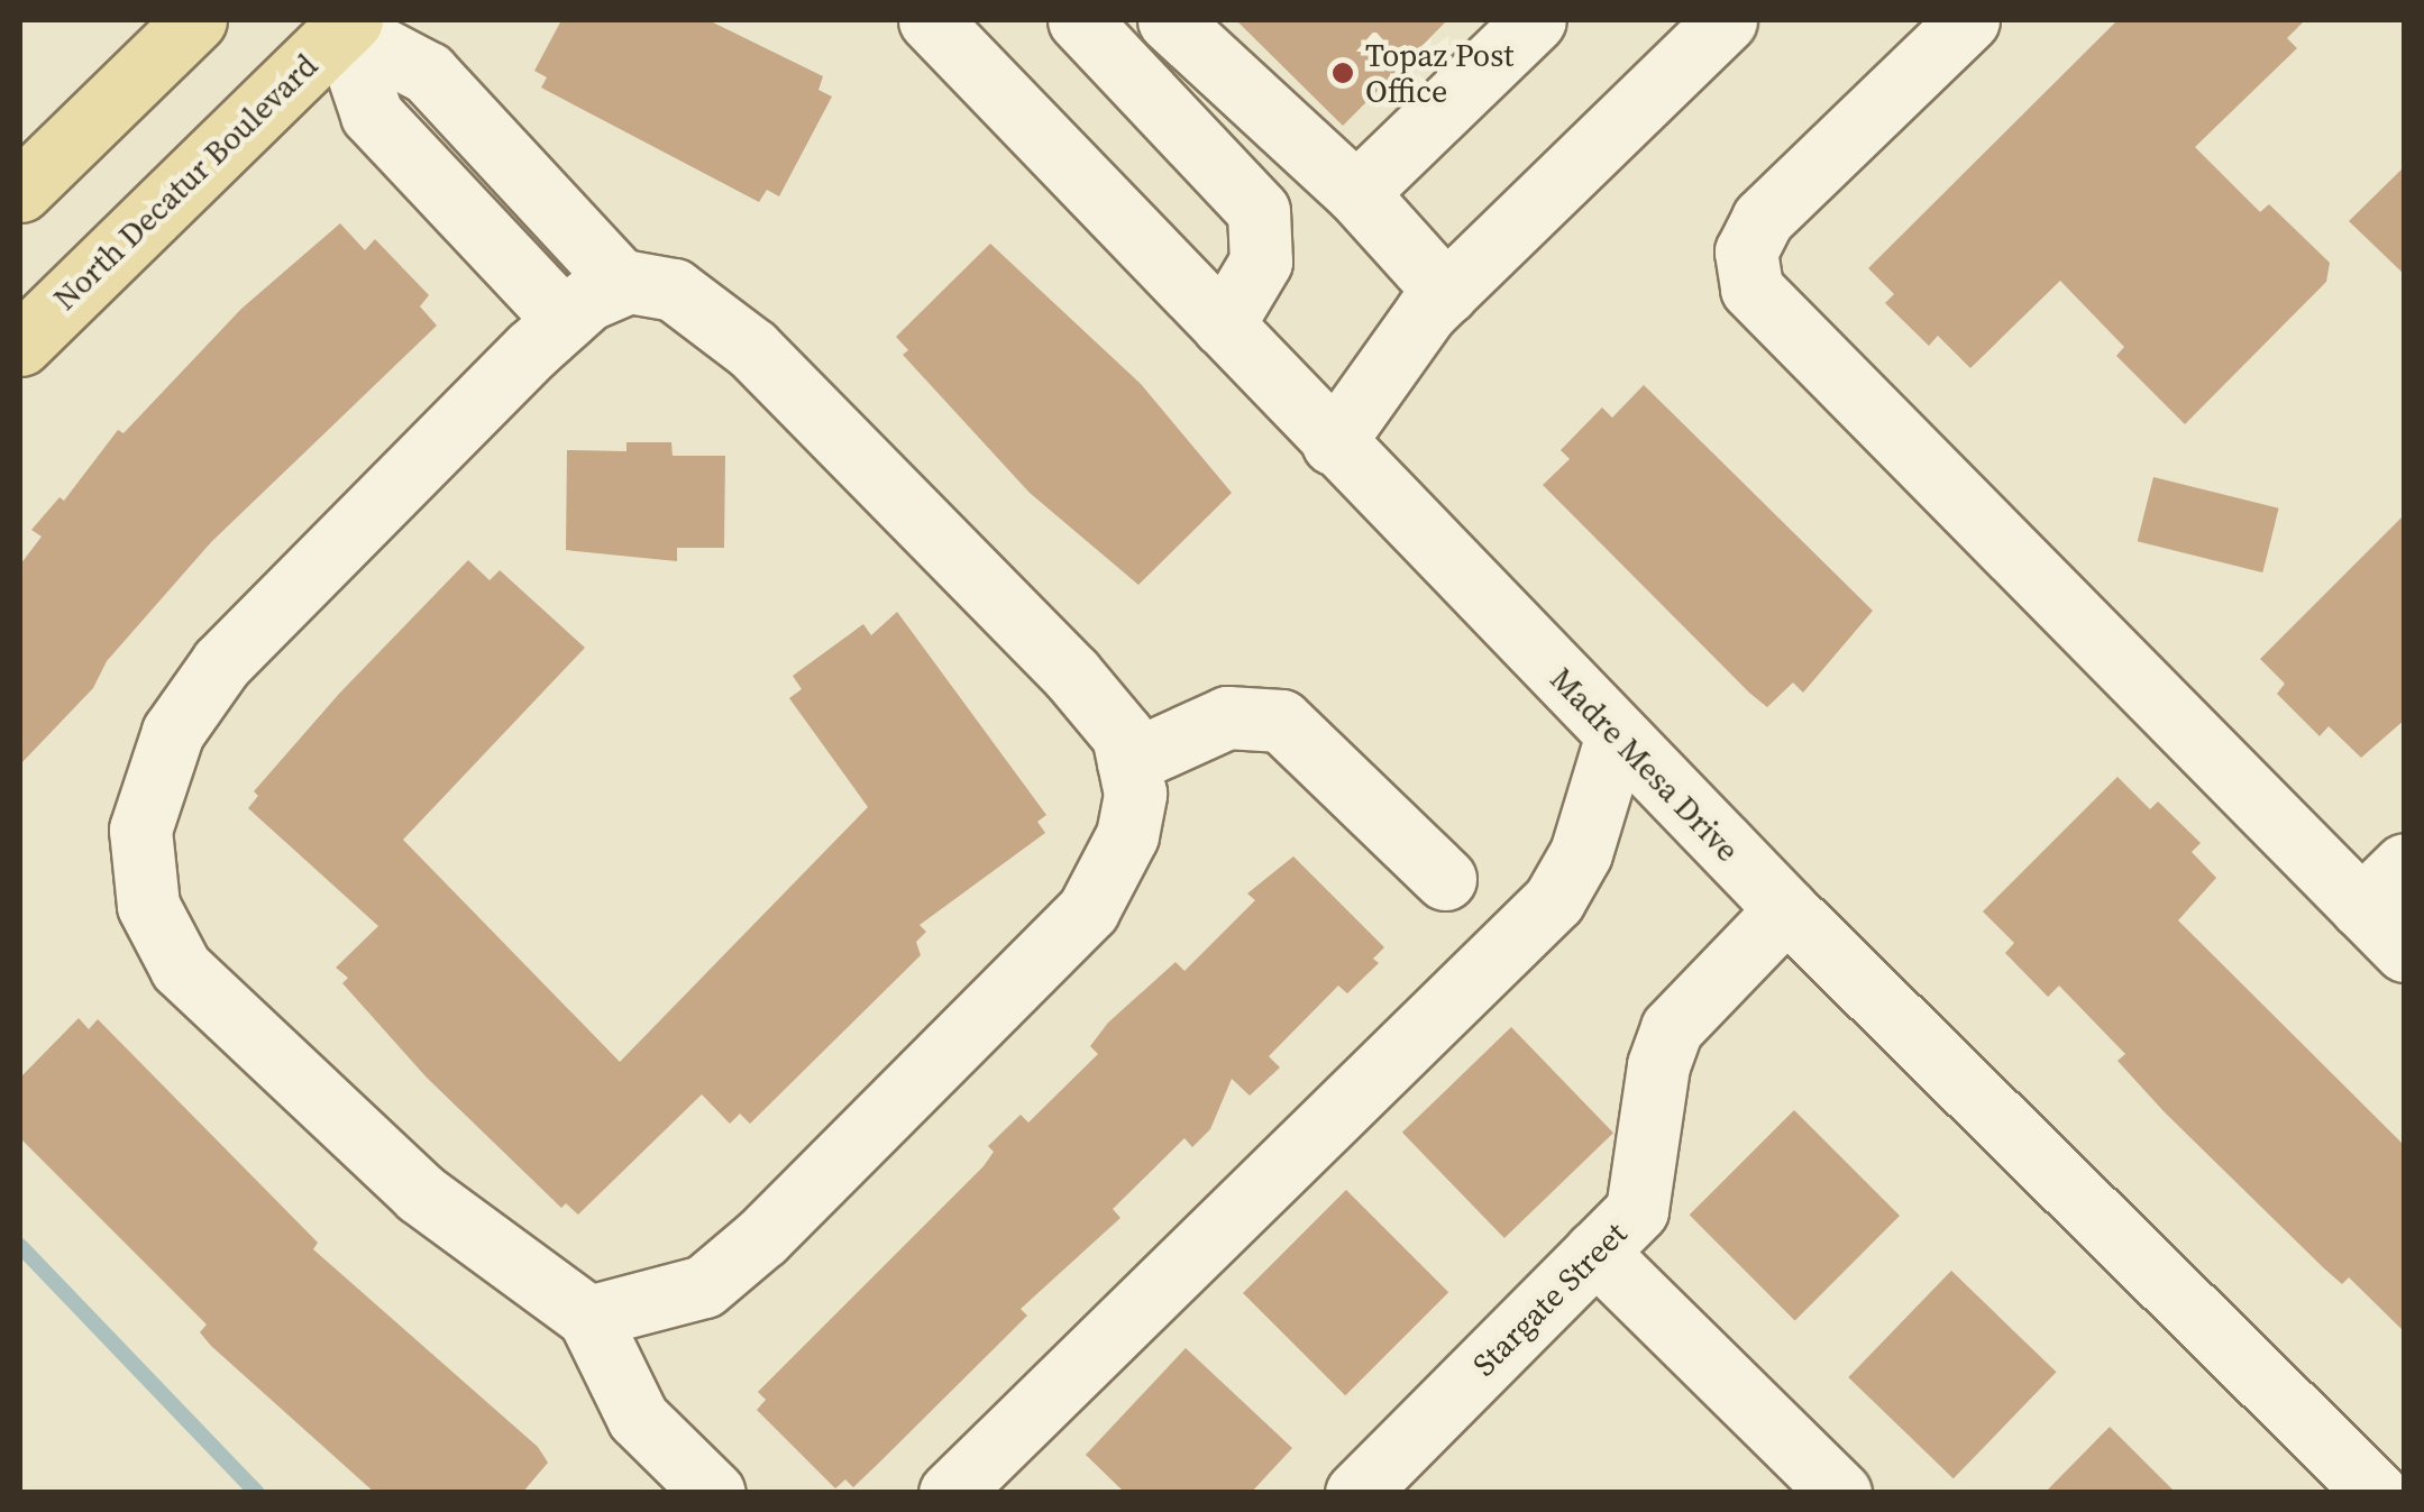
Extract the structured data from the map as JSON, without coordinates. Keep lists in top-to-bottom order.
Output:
{
  "streets": {
    "main road": ["North Decatur Boulevard"],
    "street": ["Madre Mesa Drive", "Stargate Street"]
  },
  "crossings": [
    ["Madre Mesa Drive", "Stargate Street"]
  ],
  "places": ["Topaz Post Office"]
}
